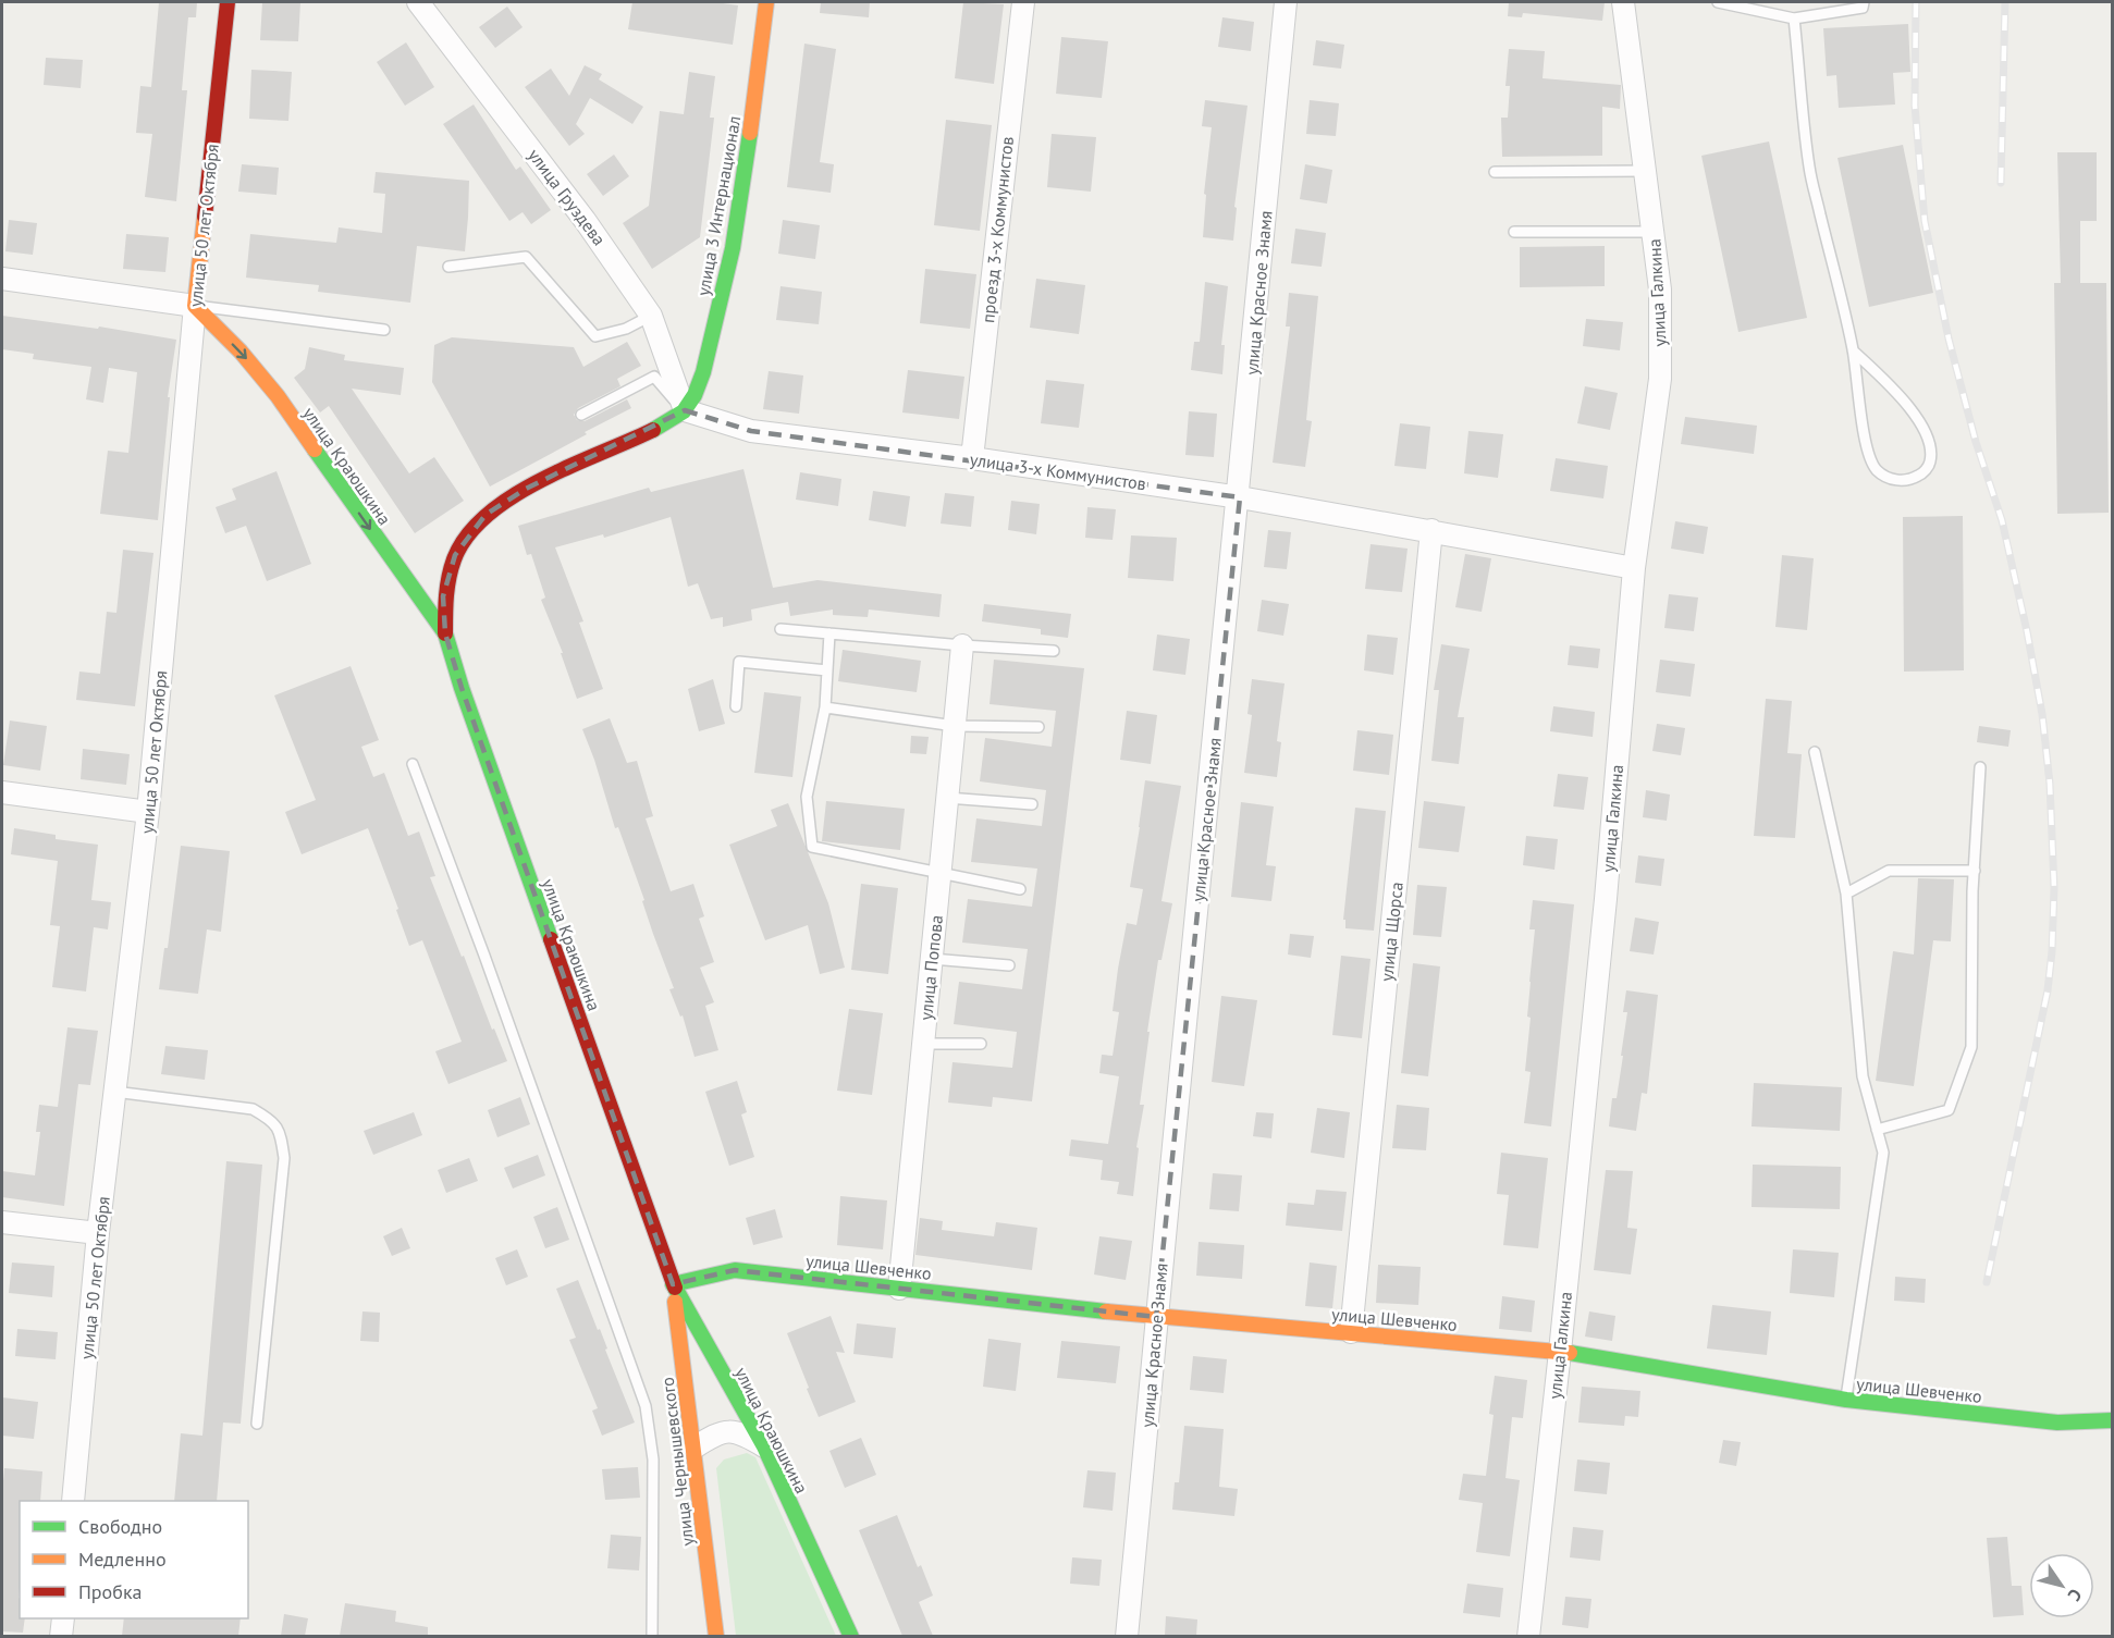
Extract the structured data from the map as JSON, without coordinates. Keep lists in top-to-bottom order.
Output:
{
  "streets": {
    "street": [
      "улица Груздева",
      "улица 3 Интернационал",
      "улица 50 лет Октября",
      "проезд 3-х Коммунистов",
      "улица Красное Знамя",
      "улица Галкина",
      "улица Краюшкина",
      "улица 3-х Коммунистов",
      "улица Щорса",
      "улица Попова",
      "улица Шевченко",
      "улица Чернышевского"
    ]
  },
  "crossings": [
    ["улица Груздева", "улица 3 Интернационал"],
    ["улица Груздева", "улица 3-х Коммунистов"],
    ["улица 3 Интернационал", "улица 3-х Коммунистов"],
    ["улица 50 лет Октября", "улица Краюшкина"],
    ["проезд 3-х Коммунистов", "улица 3-х Коммунистов"],
    ["улица Красное Знамя", "улица 3-х Коммунистов"],
    ["улица Красное Знамя", "улица Шевченко"],
    ["улица Галкина", "улица 3-х Коммунистов"],
    ["улица Галкина", "улица Шевченко"],
    ["улица Краюшкина", "улица Шевченко"],
    ["улица Краюшкина", "улица Чернышевского"],
    ["улица 3-х Коммунистов", "улица Щорса"],
    ["улица Щорса", "улица Шевченко"],
    ["улица Попова", "улица Шевченко"],
    ["улица Шевченко", "улица Чернышевского"]
  ],
  "legend": ["Свободно", "Медленно", "Пробка"],
  "north": "bottom right"
}
